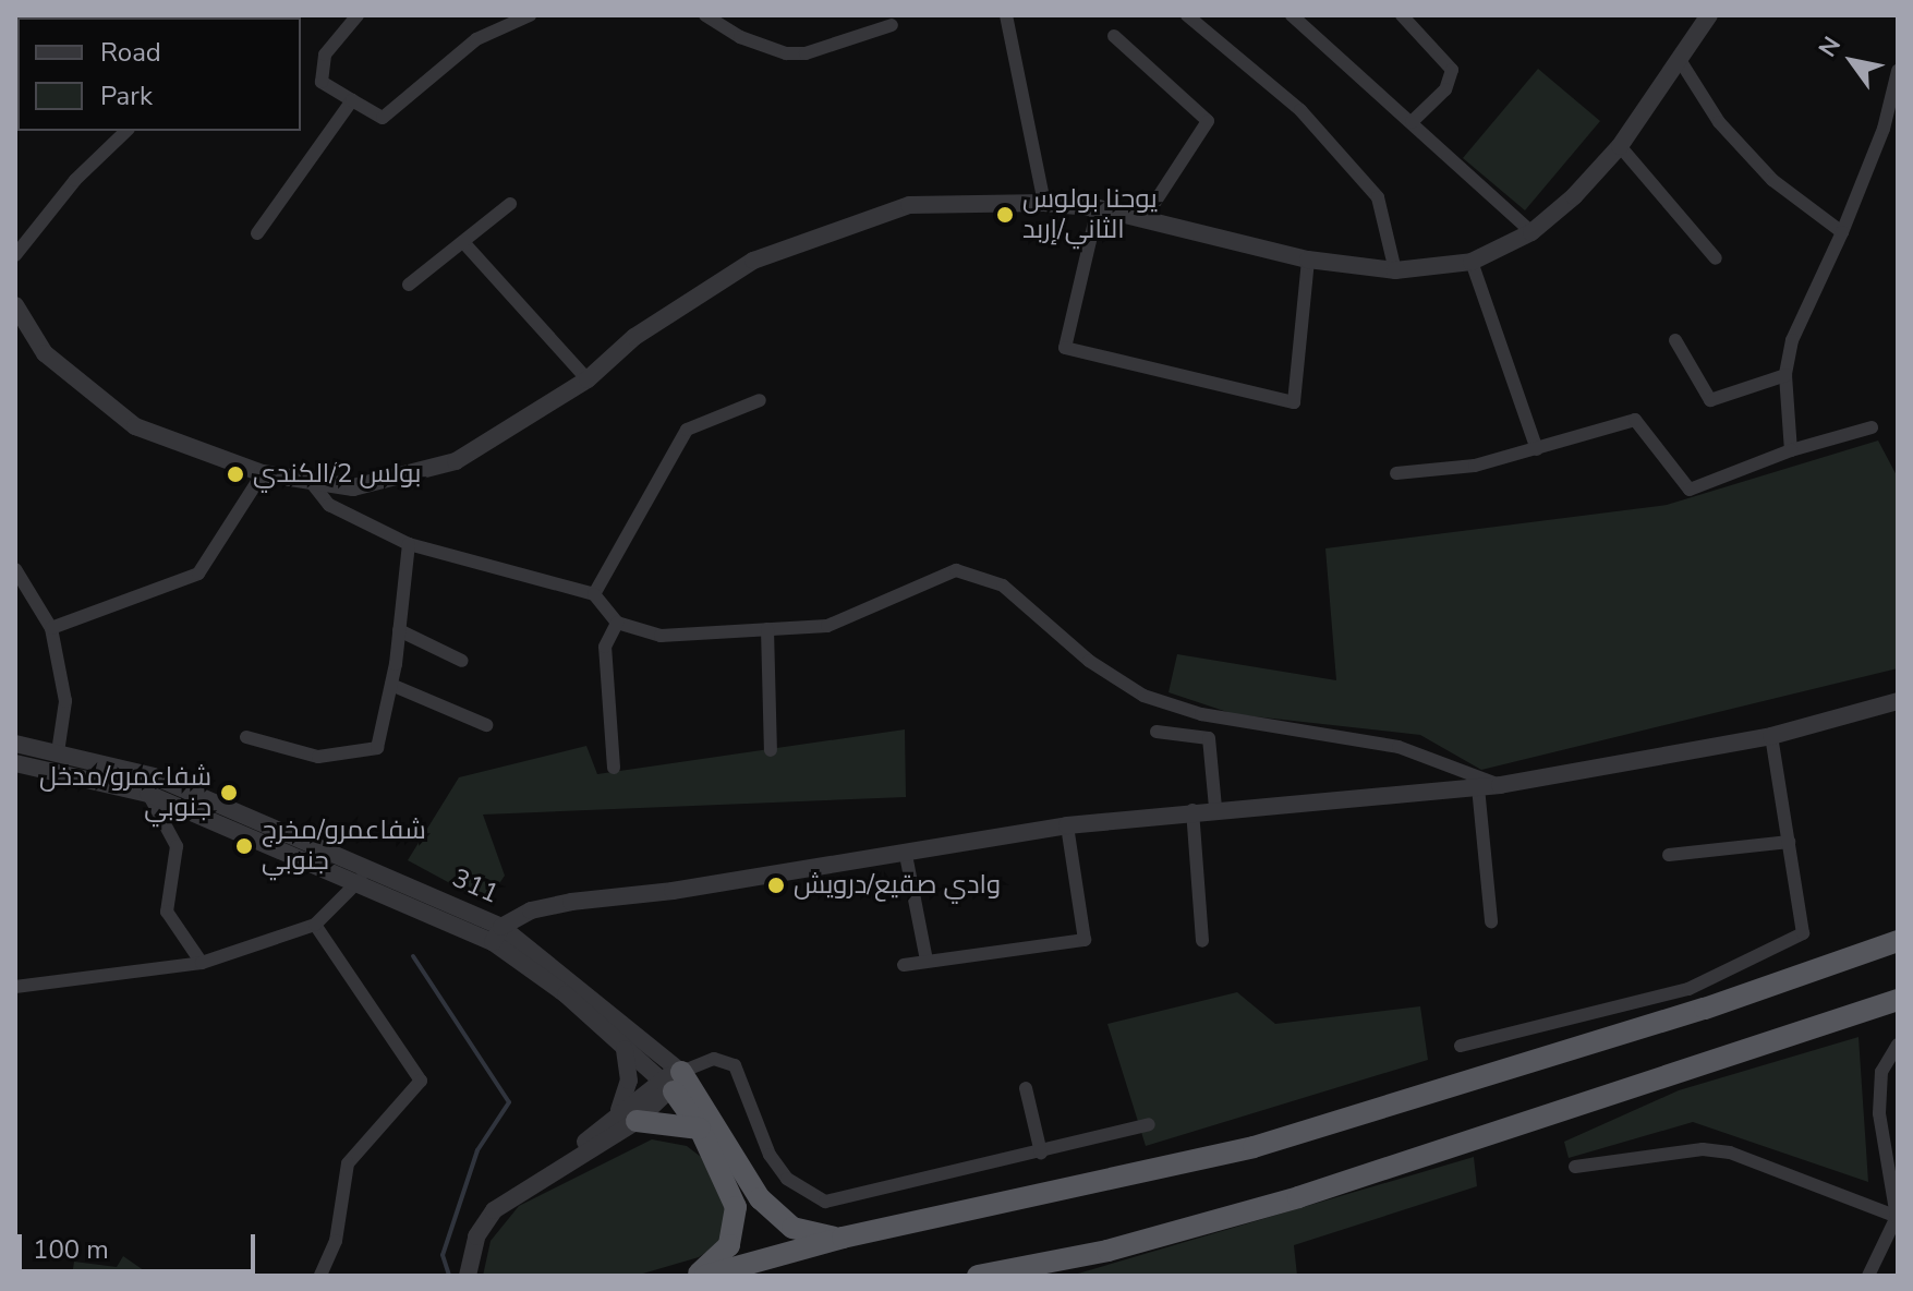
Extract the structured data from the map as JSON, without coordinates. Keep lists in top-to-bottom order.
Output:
{
  "streets": {
    "street": ["311"]
  },
  "places": [
    "يوحنا بولوس الثاني/إربد",
    "بولس 2/الكندي",
    "شفاعمرو/مدخل جنوبي",
    "شفاعمرو/مخرج جنوبي",
    "وادي صقيع/درويش"
  ],
  "legend": ["Road", "Park"],
  "scale_bar": "100 m",
  "north": "top left"
}
